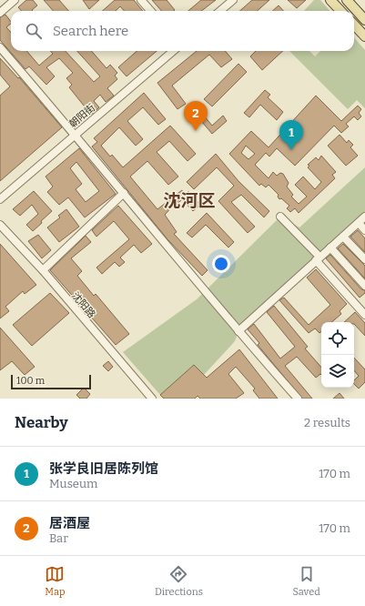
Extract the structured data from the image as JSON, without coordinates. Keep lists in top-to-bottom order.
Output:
{
  "streets": {
    "street": ["朝阳街", "沈阳路"]
  },
  "districts": ["沈河区"],
  "scale_bar": "100 m",
  "page": {
    "search": "Search here",
    "pins": ["2", "1"],
    "scale": "100 m",
    "heading": ["Nearby", "2 results"],
    "list": [
      {
        "mark": "1",
        "name": "张学良旧居陈列馆",
        "note": "Museum",
        "value": "170 m"
      },
      {
        "mark": "2",
        "name": "居酒屋",
        "note": "Bar",
        "value": "170 m"
      }
    ],
    "nav": ["Map", "Directions", "Saved"]
  }
}
